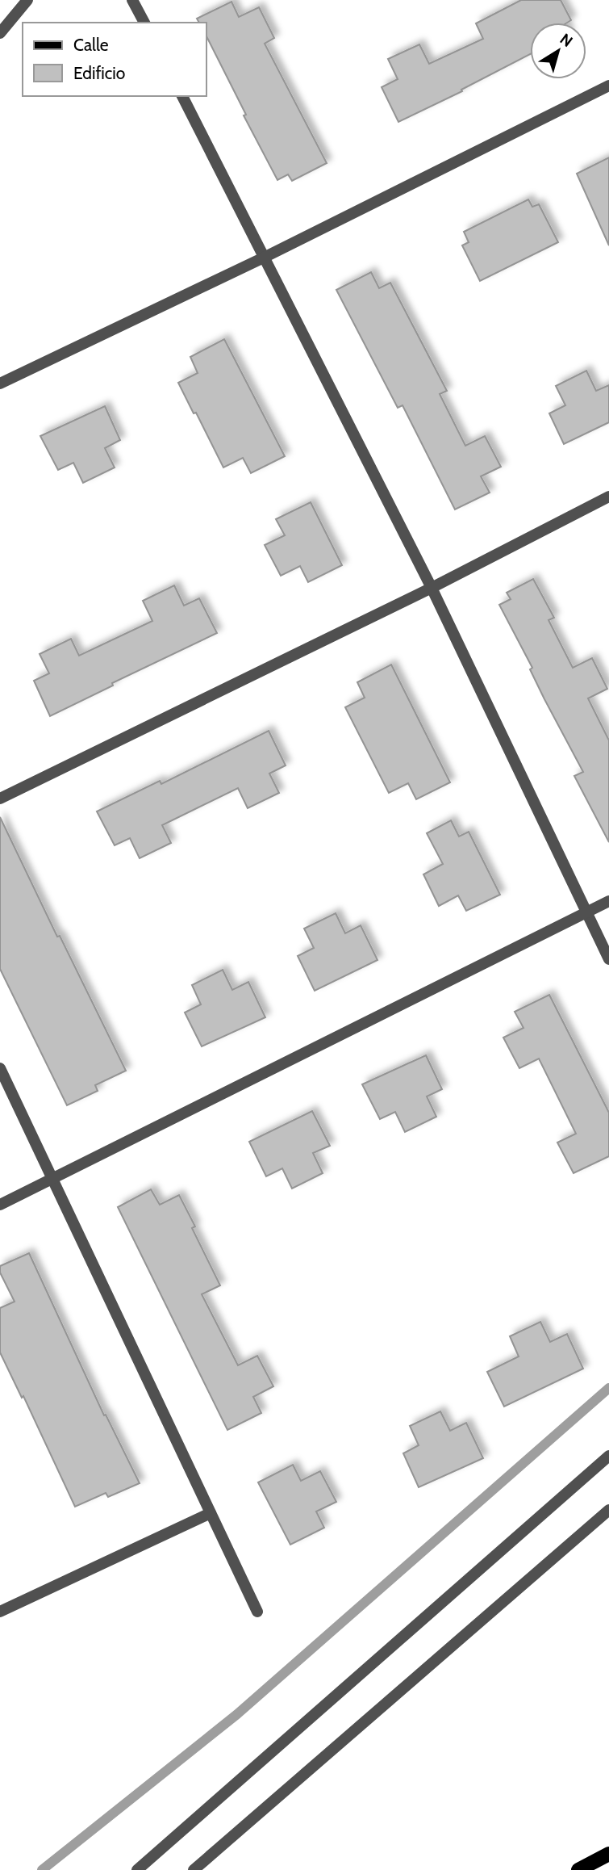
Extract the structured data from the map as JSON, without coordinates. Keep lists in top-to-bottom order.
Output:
{
  "legend": ["Calle", "Edificio"],
  "north": "top right"
}
